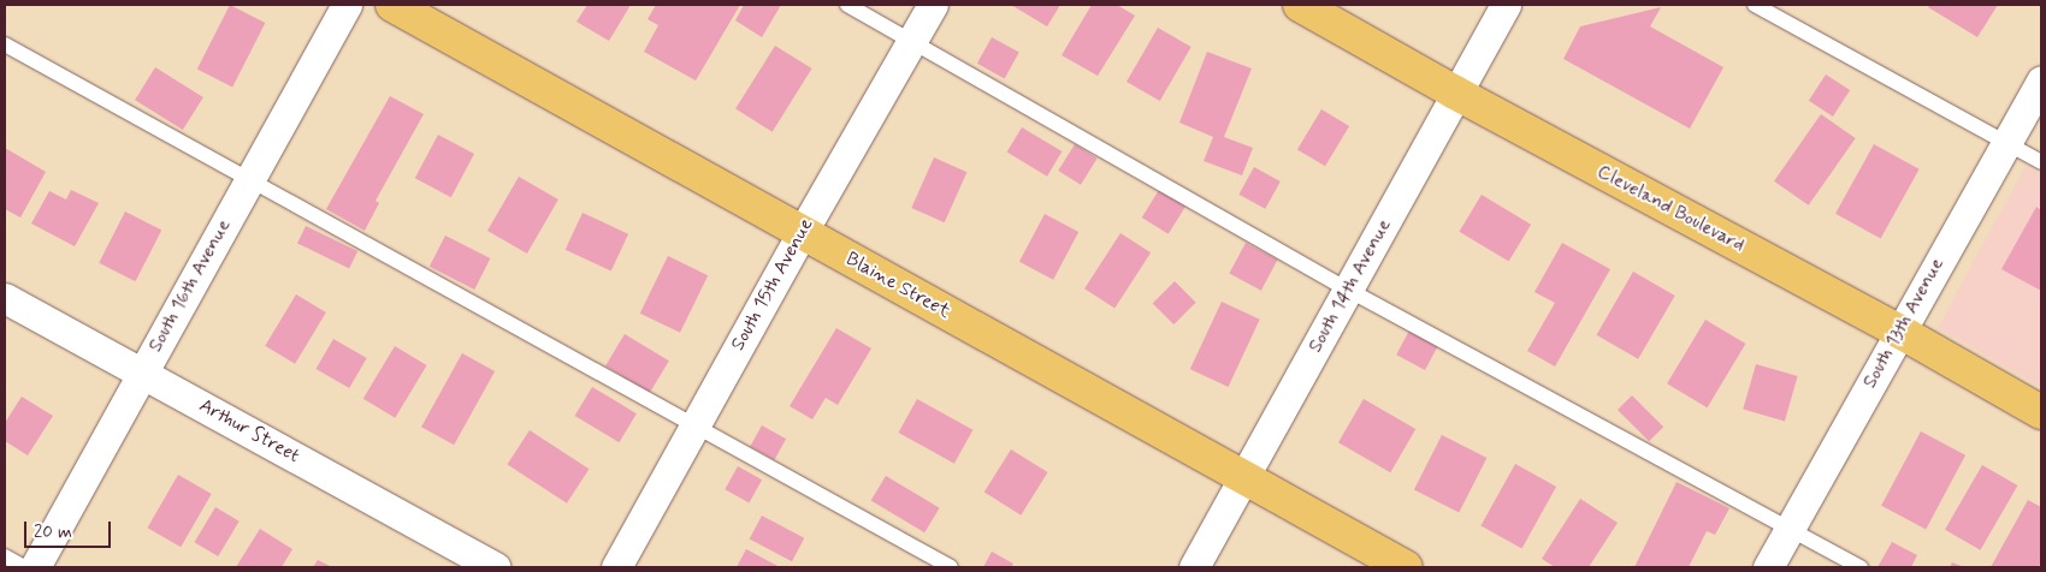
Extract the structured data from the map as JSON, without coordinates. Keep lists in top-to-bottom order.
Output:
{
  "streets": {
    "main road": ["Cleveland Boulevard", "Blaine Street"],
    "street": [
      "South 15th Avenue",
      "South 16th Avenue",
      "South 14th Avenue",
      "South 13th Avenue",
      "Arthur Street"
    ]
  },
  "crossings": [
    ["Cleveland Boulevard", "South 14th Avenue"],
    ["Cleveland Boulevard", "South 13th Avenue"],
    ["South 15th Avenue", "Blaine Street"],
    ["South 16th Avenue", "Arthur Street"],
    ["Blaine Street", "South 14th Avenue"]
  ],
  "scale_bar": "20 m"
}
